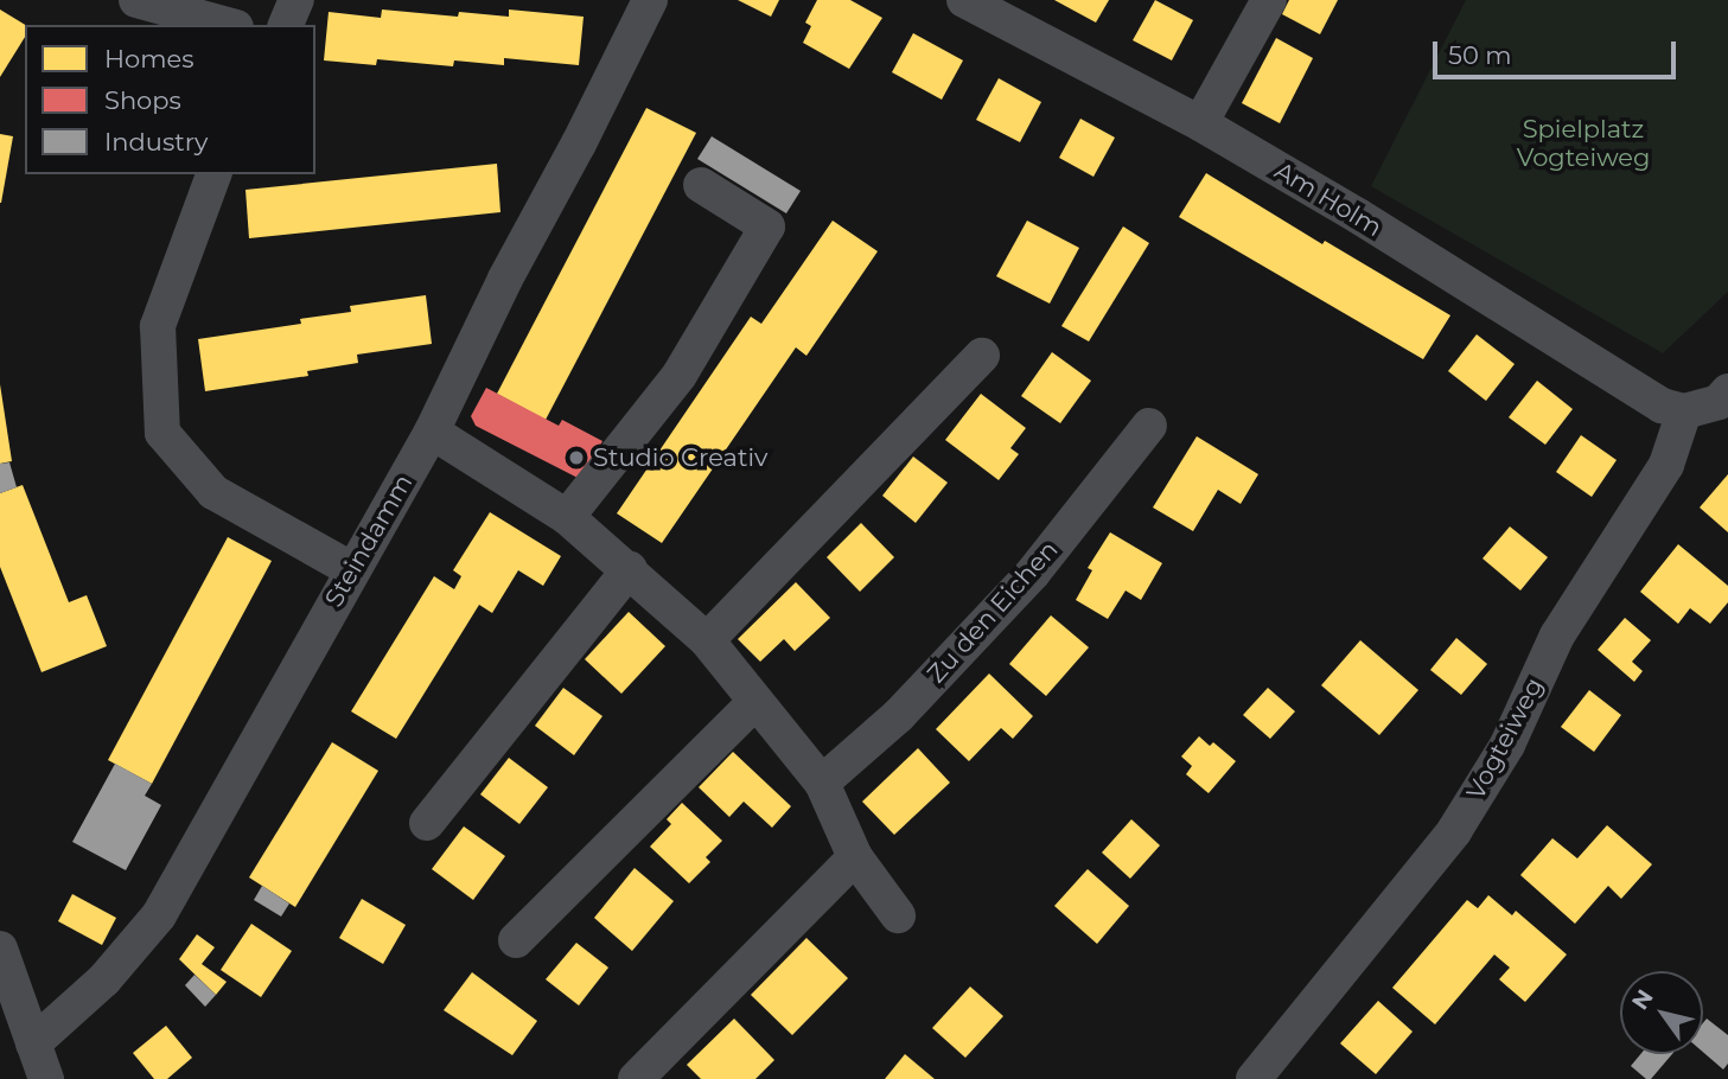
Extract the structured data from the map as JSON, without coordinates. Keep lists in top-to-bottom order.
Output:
{
  "streets": {
    "street": [
      "Am Holm",
      "Steindamm",
      "Zu den Eichen",
      "Vogteiweg"
    ]
  },
  "crossings": [
    ["Am Holm", "Vogteiweg"]
  ],
  "parks": ["Spielplatz Vogteiweg"],
  "places": ["Studio Creativ"],
  "legend": ["Homes", "Shops", "Industry"],
  "scale_bar": "50 m",
  "north": "top left"
}
